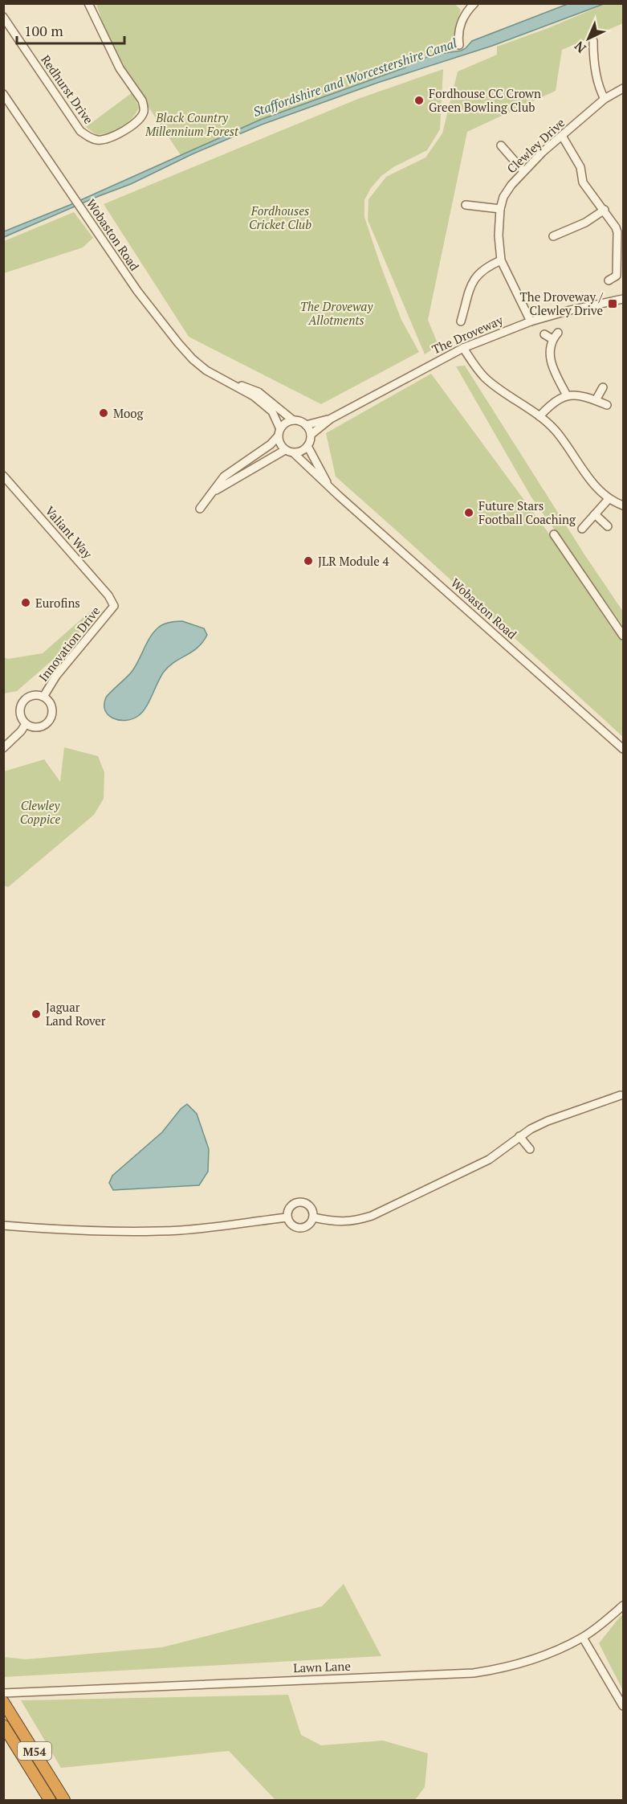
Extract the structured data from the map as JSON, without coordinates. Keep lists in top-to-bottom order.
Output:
{
  "streets": {
    "highway": ["M54"],
    "street": [
      "Redhurst Drive",
      "Clewley Drive",
      "Wobaston Road",
      "The Droveway",
      "Valiant Way",
      "Innovation Drive",
      "Lawn Lane"
    ]
  },
  "crossings": [
    ["Clewley Drive", "The Droveway"],
    ["Wobaston Road", "The Droveway"],
    ["Valiant Way", "Innovation Drive"]
  ],
  "water": ["Staffordshire and Worcestershire Canal"],
  "parks": [
    "Black Country Millennium Forest",
    "Fordhouses Cricket Club",
    "The Droveway Allotments",
    "Clewley Coppice"
  ],
  "places": {
    "other": [
      "Fordhouse CC Crown Green Bowling Club",
      "Moog",
      "Future Stars Football Coaching",
      "JLR Module 4",
      "Eurofins",
      "Jaguar Land Rover"
    ],
    "transit": ["The Droveway / Clewley Drive"]
  },
  "scale_bar": "100 m",
  "north": "bottom left"
}
